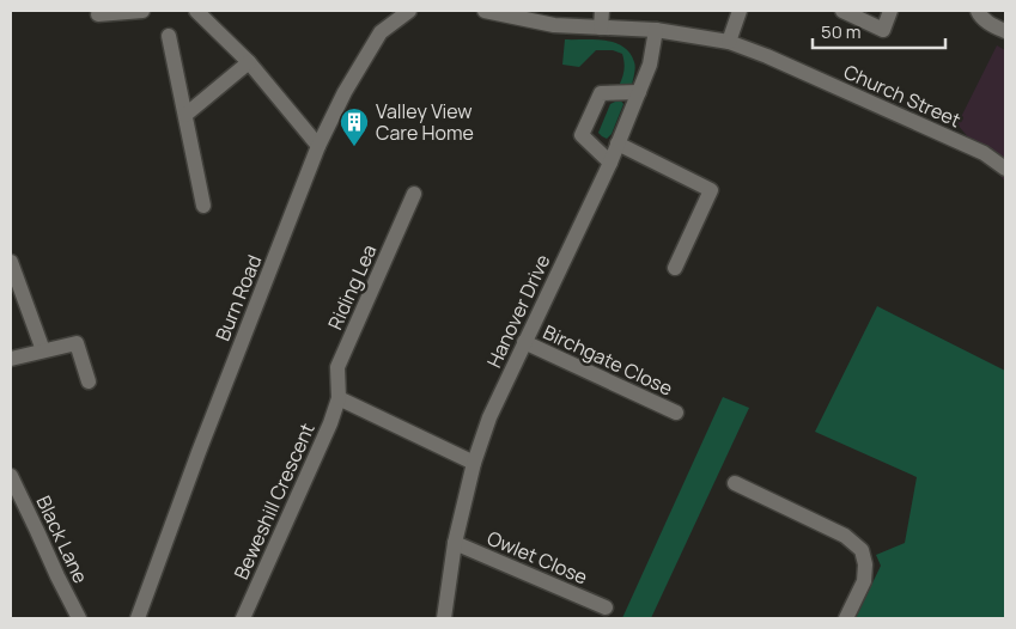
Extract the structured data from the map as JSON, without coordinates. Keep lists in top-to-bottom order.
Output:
{
  "streets": {
    "street": [
      "Church Street",
      "Riding Lea",
      "Burn Road",
      "Hanover Drive",
      "Birchgate Close",
      "Beweshill Crescent",
      "Black Lane",
      "Owlet Close"
    ]
  },
  "crossings": [
    ["Church Street", "Hanover Drive"],
    ["Riding Lea", "Beweshill Crescent"],
    ["Hanover Drive", "Birchgate Close"],
    ["Hanover Drive", "Owlet Close"]
  ],
  "places": {
    "building": ["Valley View Care Home"]
  },
  "scale_bar": "50 m"
}
